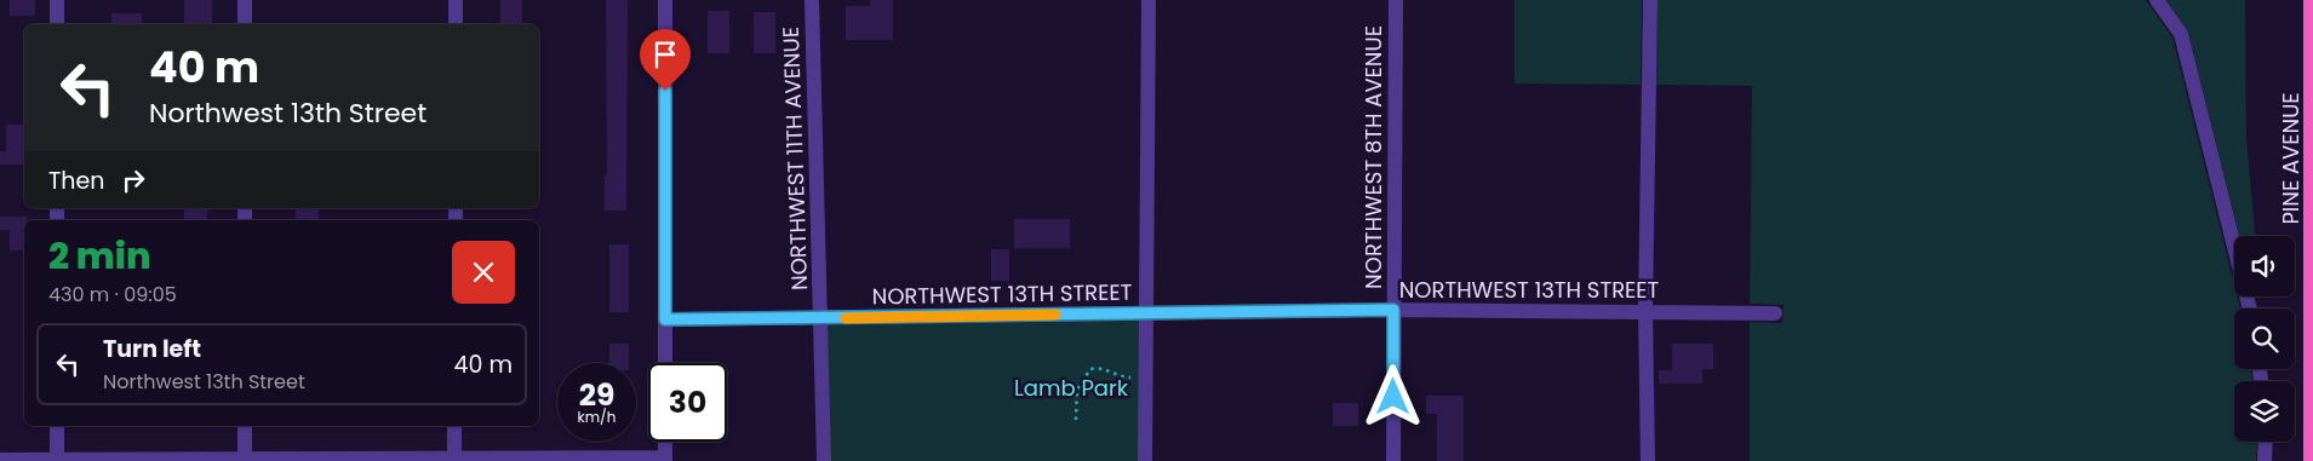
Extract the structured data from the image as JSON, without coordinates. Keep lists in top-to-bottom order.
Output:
{
  "streets": {
    "highway": ["PINE AVENUE"],
    "street": ["NORTHWEST 8TH AVENUE", "NORTHWEST 11TH AVENUE", "NORTHWEST 13TH STREET"]
  },
  "crossings": [
    ["NORTHWEST 8TH AVENUE", "NORTHWEST 13TH STREET"],
    ["NORTHWEST 11TH AVENUE", "NORTHWEST 13TH STREET"]
  ],
  "parks": ["Lamb Park"],
  "page": {
    "turn": ["40 m", "Northwest 13th Street"],
    "then": "Then",
    "heading": ["2 min", "430 m · 09:05"],
    "list": [
      {
        "name": "Turn left",
        "note": "Northwest 13th Street",
        "value": "40 m"
      }
    ],
    "speed": "29 km/h",
    "limit": "30"
  }
}
